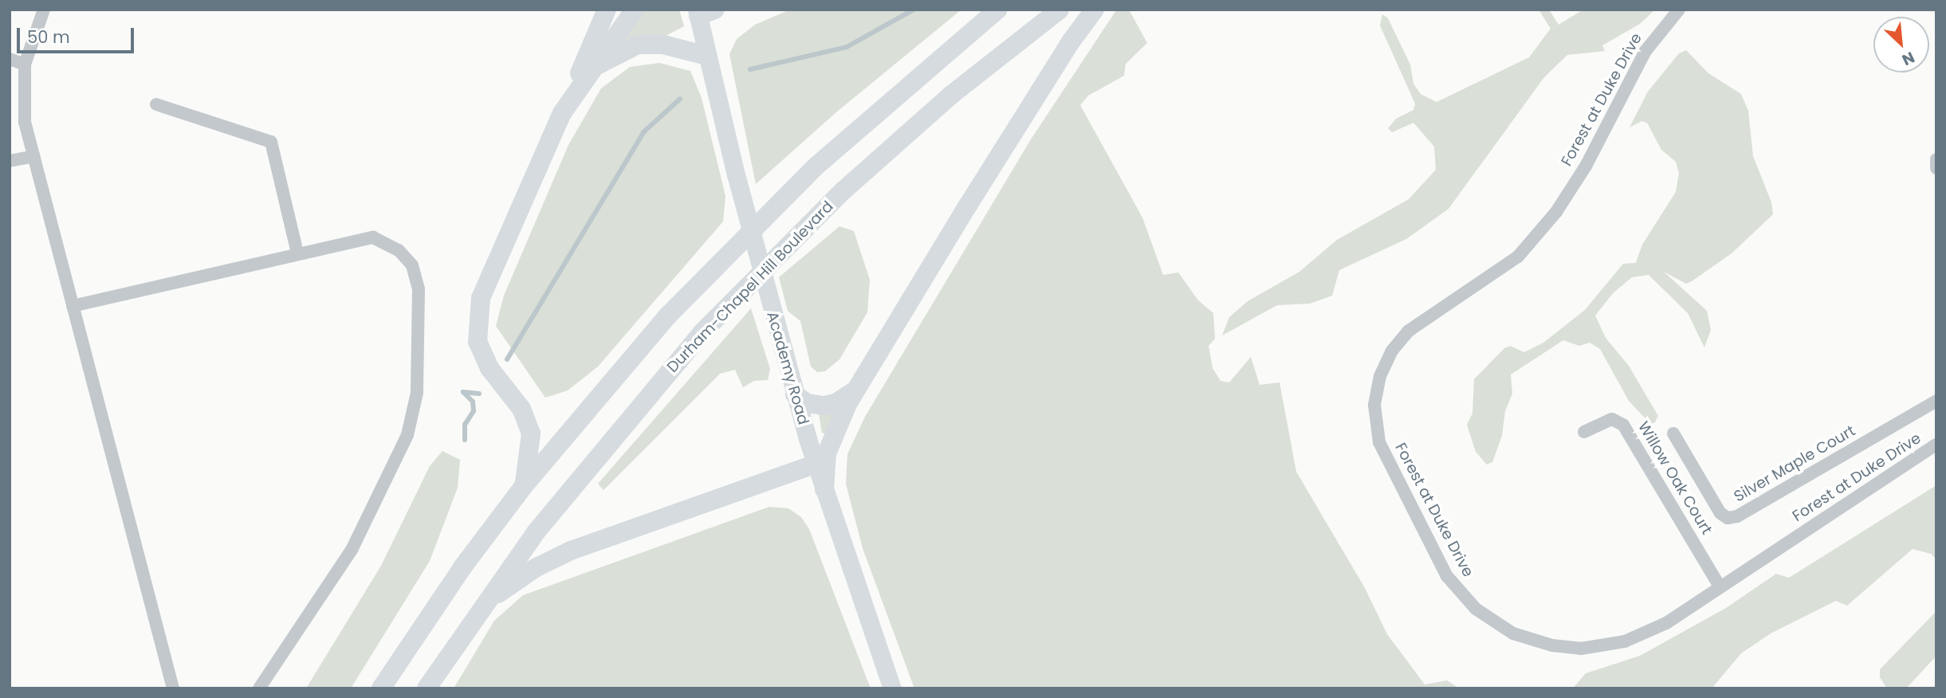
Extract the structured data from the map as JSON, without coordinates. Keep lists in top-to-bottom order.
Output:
{
  "streets": {
    "main road": ["Durham-Chapel Hill Boulevard", "Academy Road"],
    "street": ["Forest at Duke Drive", "Silver Maple Court", "Willow Oak Court"]
  },
  "crossings": [
    ["Forest at Duke Drive", "Willow Oak Court"]
  ],
  "scale_bar": "50 m",
  "north": "bottom right"
}
